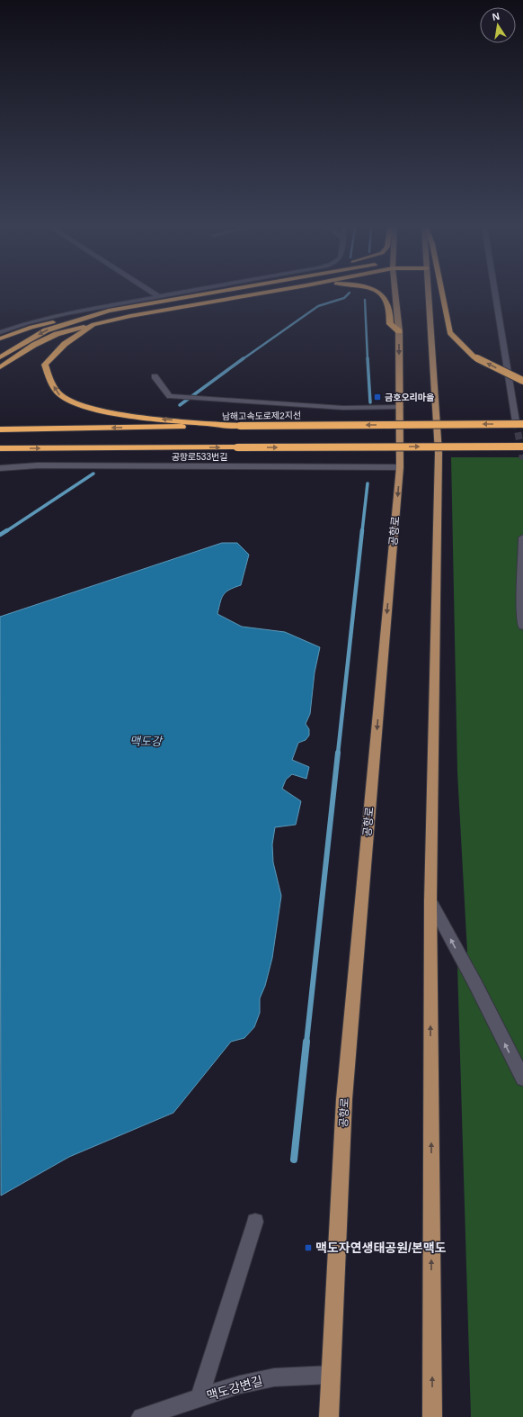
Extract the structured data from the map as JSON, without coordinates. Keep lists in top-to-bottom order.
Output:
{
  "streets": {
    "highway": ["남해고속도로제2지선"],
    "main road": ["공항로"],
    "street": ["공항로533번길", "맥도강변길"]
  },
  "crossings": [
    ["공항로533번길", "공항로"],
    ["공항로", "맥도강변길"]
  ],
  "water": ["맥도강"],
  "places": {
    "transit": ["금호오리마을", "맥도자연생태공원/본맥도"]
  },
  "north": "top"
}
